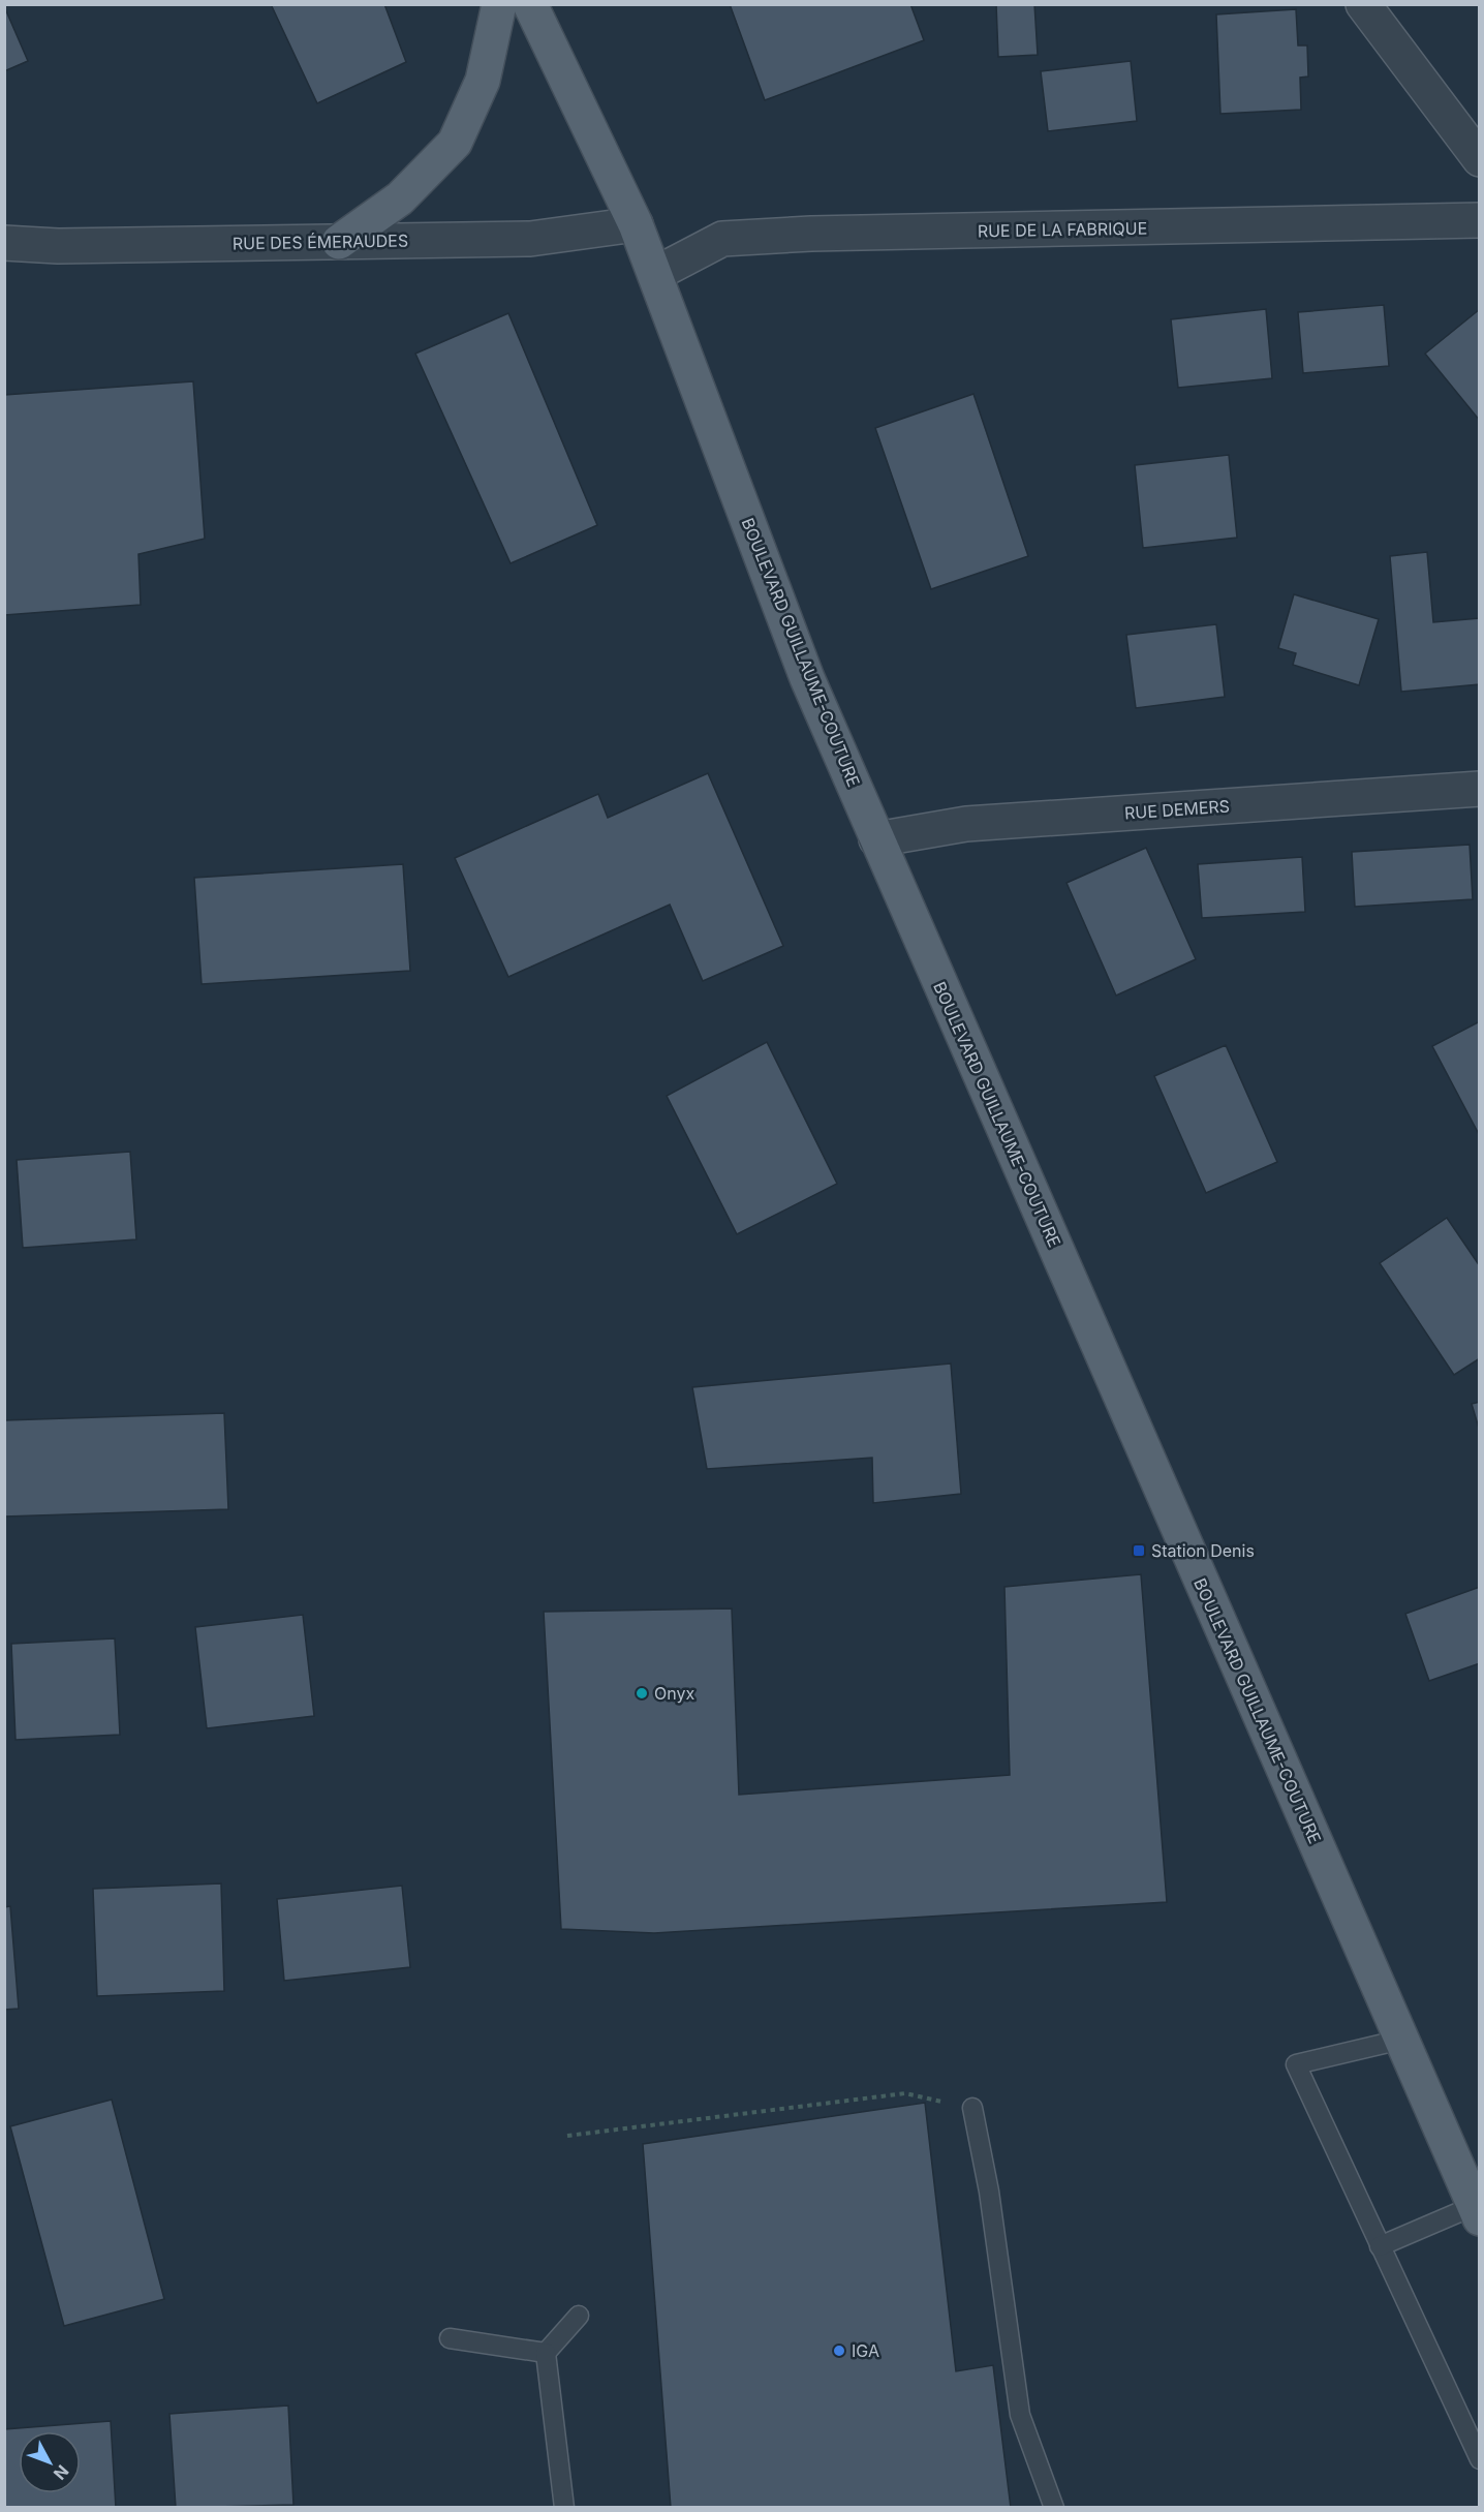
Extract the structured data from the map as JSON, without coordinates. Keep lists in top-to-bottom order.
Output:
{
  "streets": {
    "main road": ["BOULEVARD GUILLAUME-COUTURE"],
    "street": ["RUE DE LA FABRIQUE", "RUE DES ÉMERAUDES", "RUE DEMERS"]
  },
  "crossings": [
    ["RUE DE LA FABRIQUE", "BOULEVARD GUILLAUME-COUTURE"],
    ["RUE DES ÉMERAUDES", "BOULEVARD GUILLAUME-COUTURE"],
    ["BOULEVARD GUILLAUME-COUTURE", "RUE DEMERS"]
  ],
  "places": {
    "transit": ["Station Denis"],
    "other": ["Onyx", "IGA"]
  },
  "north": "bottom right"
}
